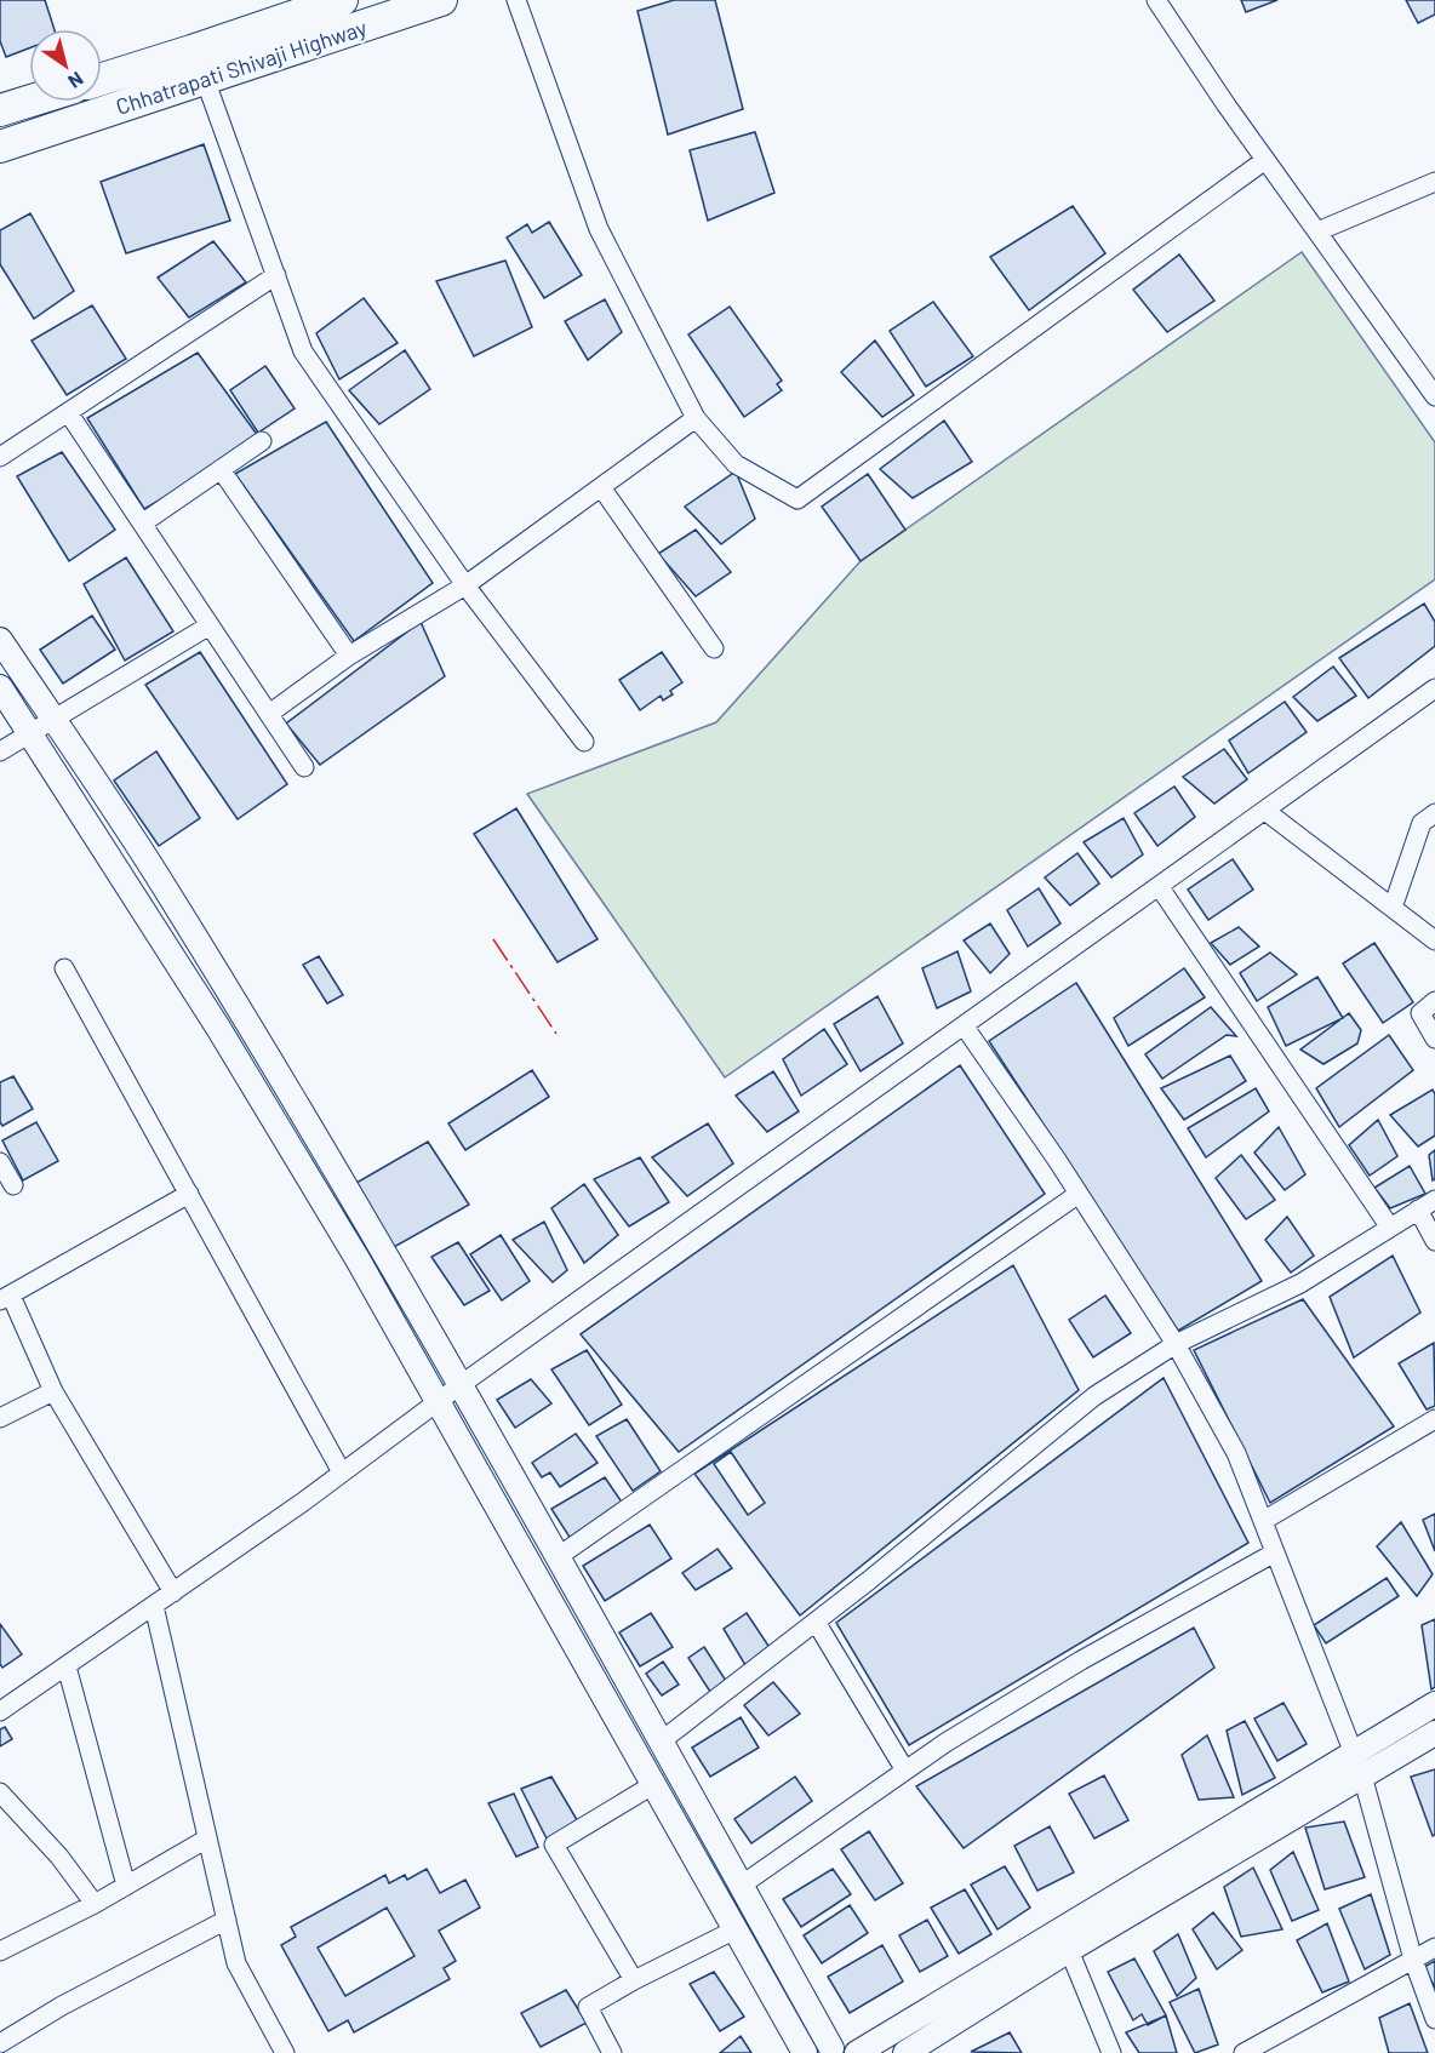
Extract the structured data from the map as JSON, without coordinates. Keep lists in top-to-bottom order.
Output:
{
  "streets": {
    "highway": ["Chhatrapati Shivaji Highway"]
  },
  "north": "bottom right"
}
